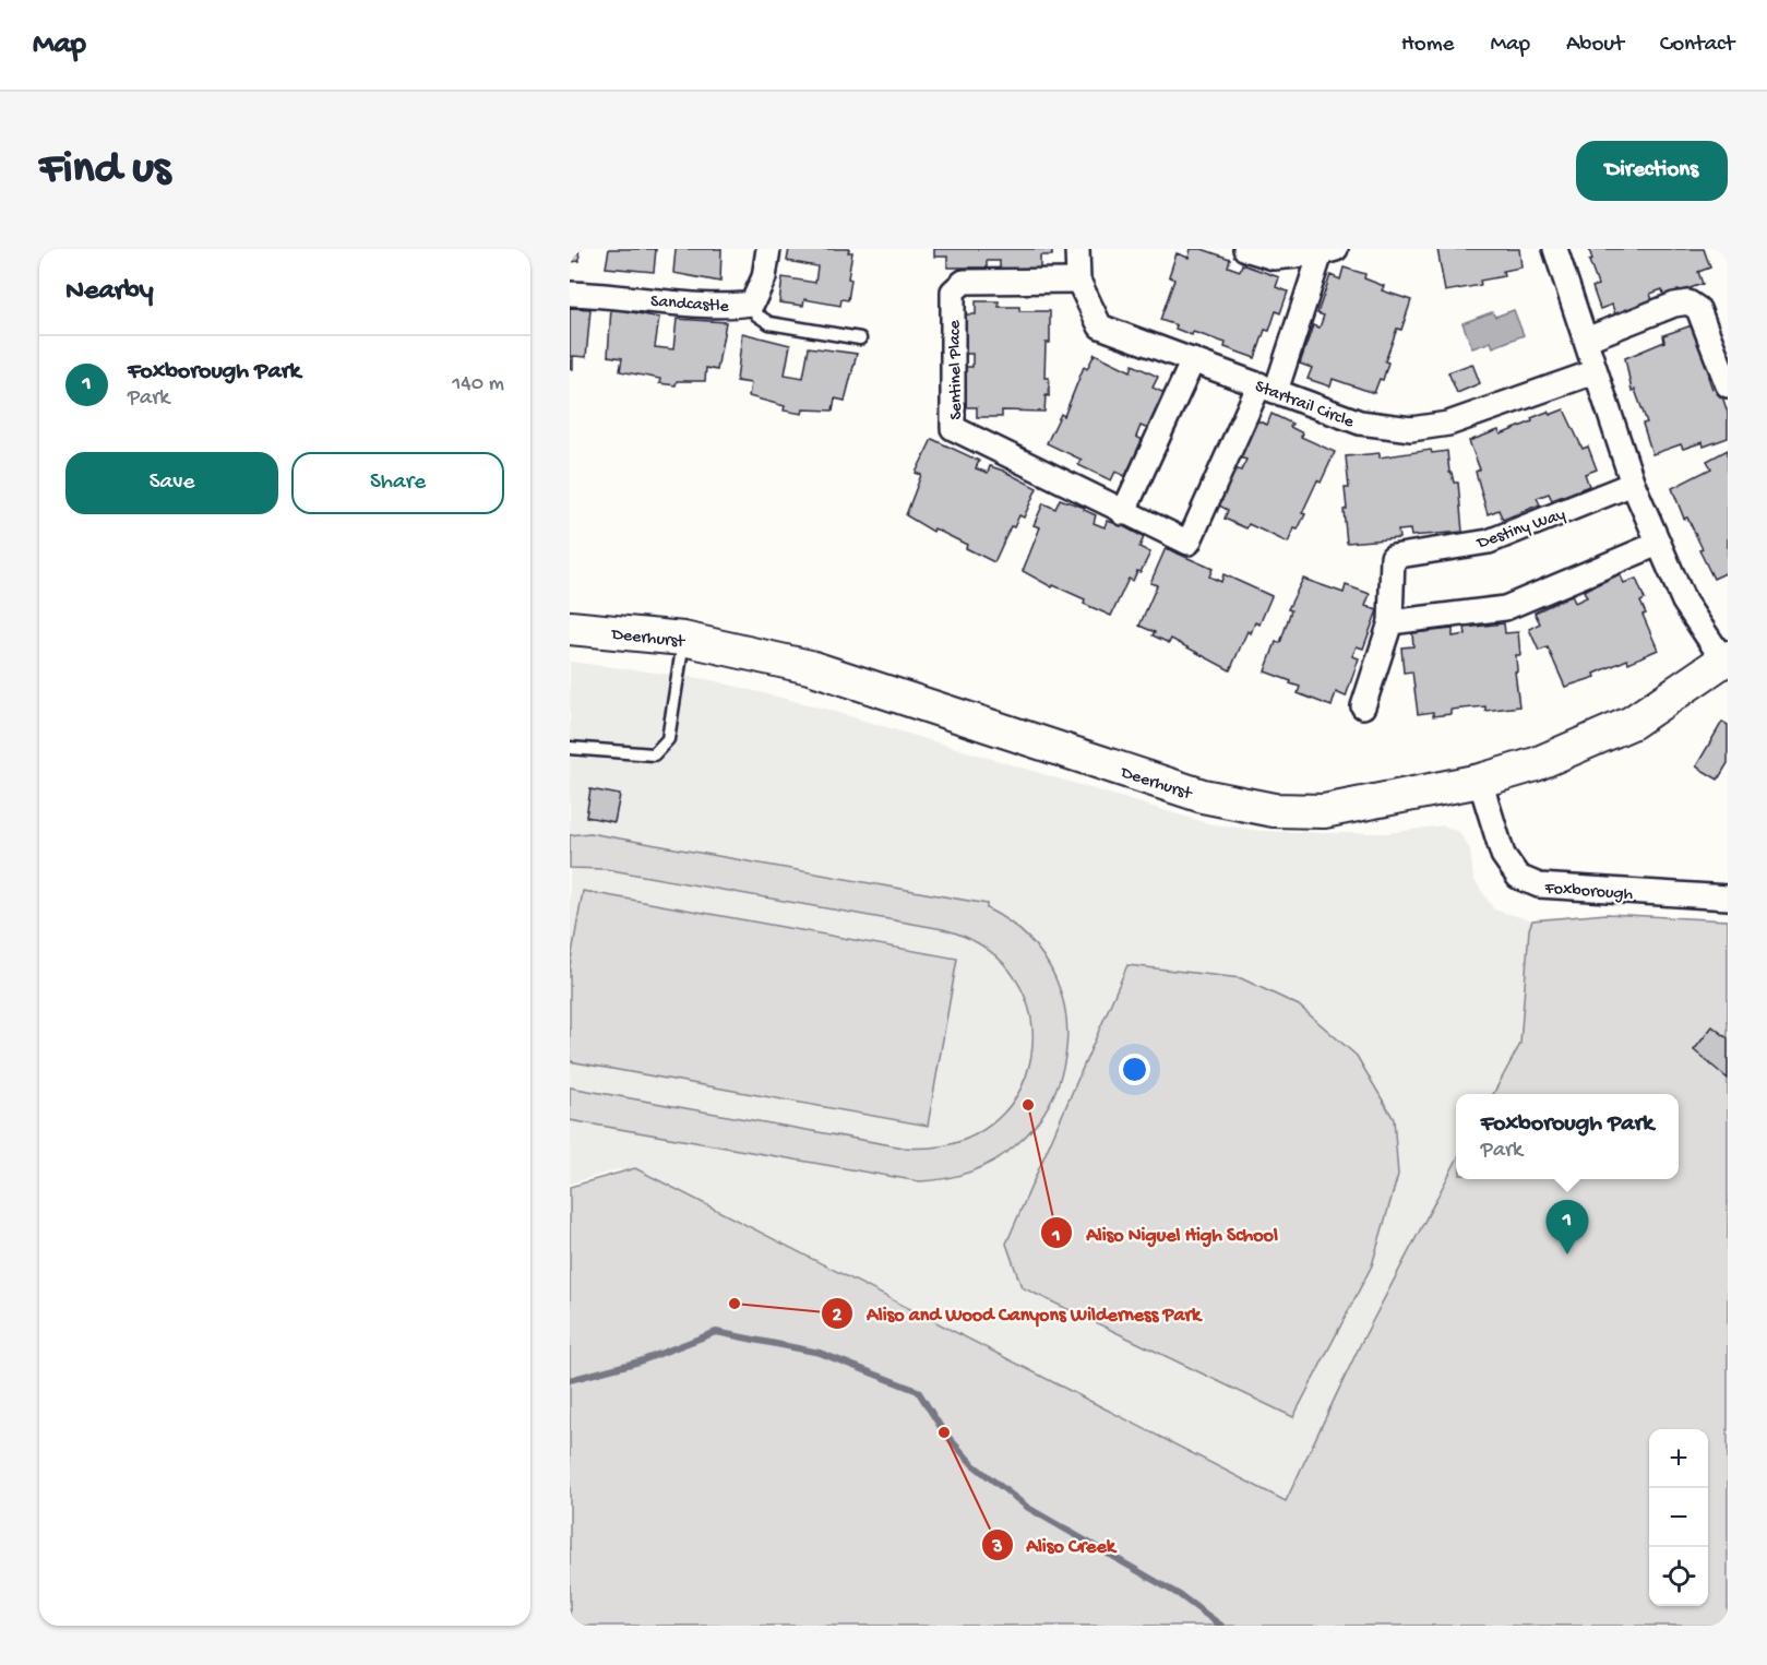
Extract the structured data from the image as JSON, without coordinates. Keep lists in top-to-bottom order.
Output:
{
  "streets": {
    "street": [
      "Sandcastle",
      "Sentinel Place",
      "Startrail Circle",
      "Destiny Way",
      "Deerhurst",
      "Foxborough"
    ]
  },
  "crossings": [
    ["Sentinel Place", "Startrail Circle"],
    ["Deerhurst", "Foxborough"]
  ],
  "places": ["Aliso Niguel High School", "Aliso and Wood Canyons Wilderness Park", "Aliso Creek"],
  "page": {
    "header": "Map",
    "nav": [
      "Home",
      "Map",
      "About",
      "Contact"
    ],
    "buttons": [
      "Directions",
      ["Save", "Share"]
    ],
    "title": "Find us",
    "heading": "Nearby",
    "list": [
      {
        "mark": "1",
        "name": "Foxborough Park",
        "note": "Park",
        "value": "140 m"
      }
    ],
    "popup": ["Foxborough Park", "Park"],
    "pins": "1",
    "map_buttons": ["+", "−"]
  }
}
